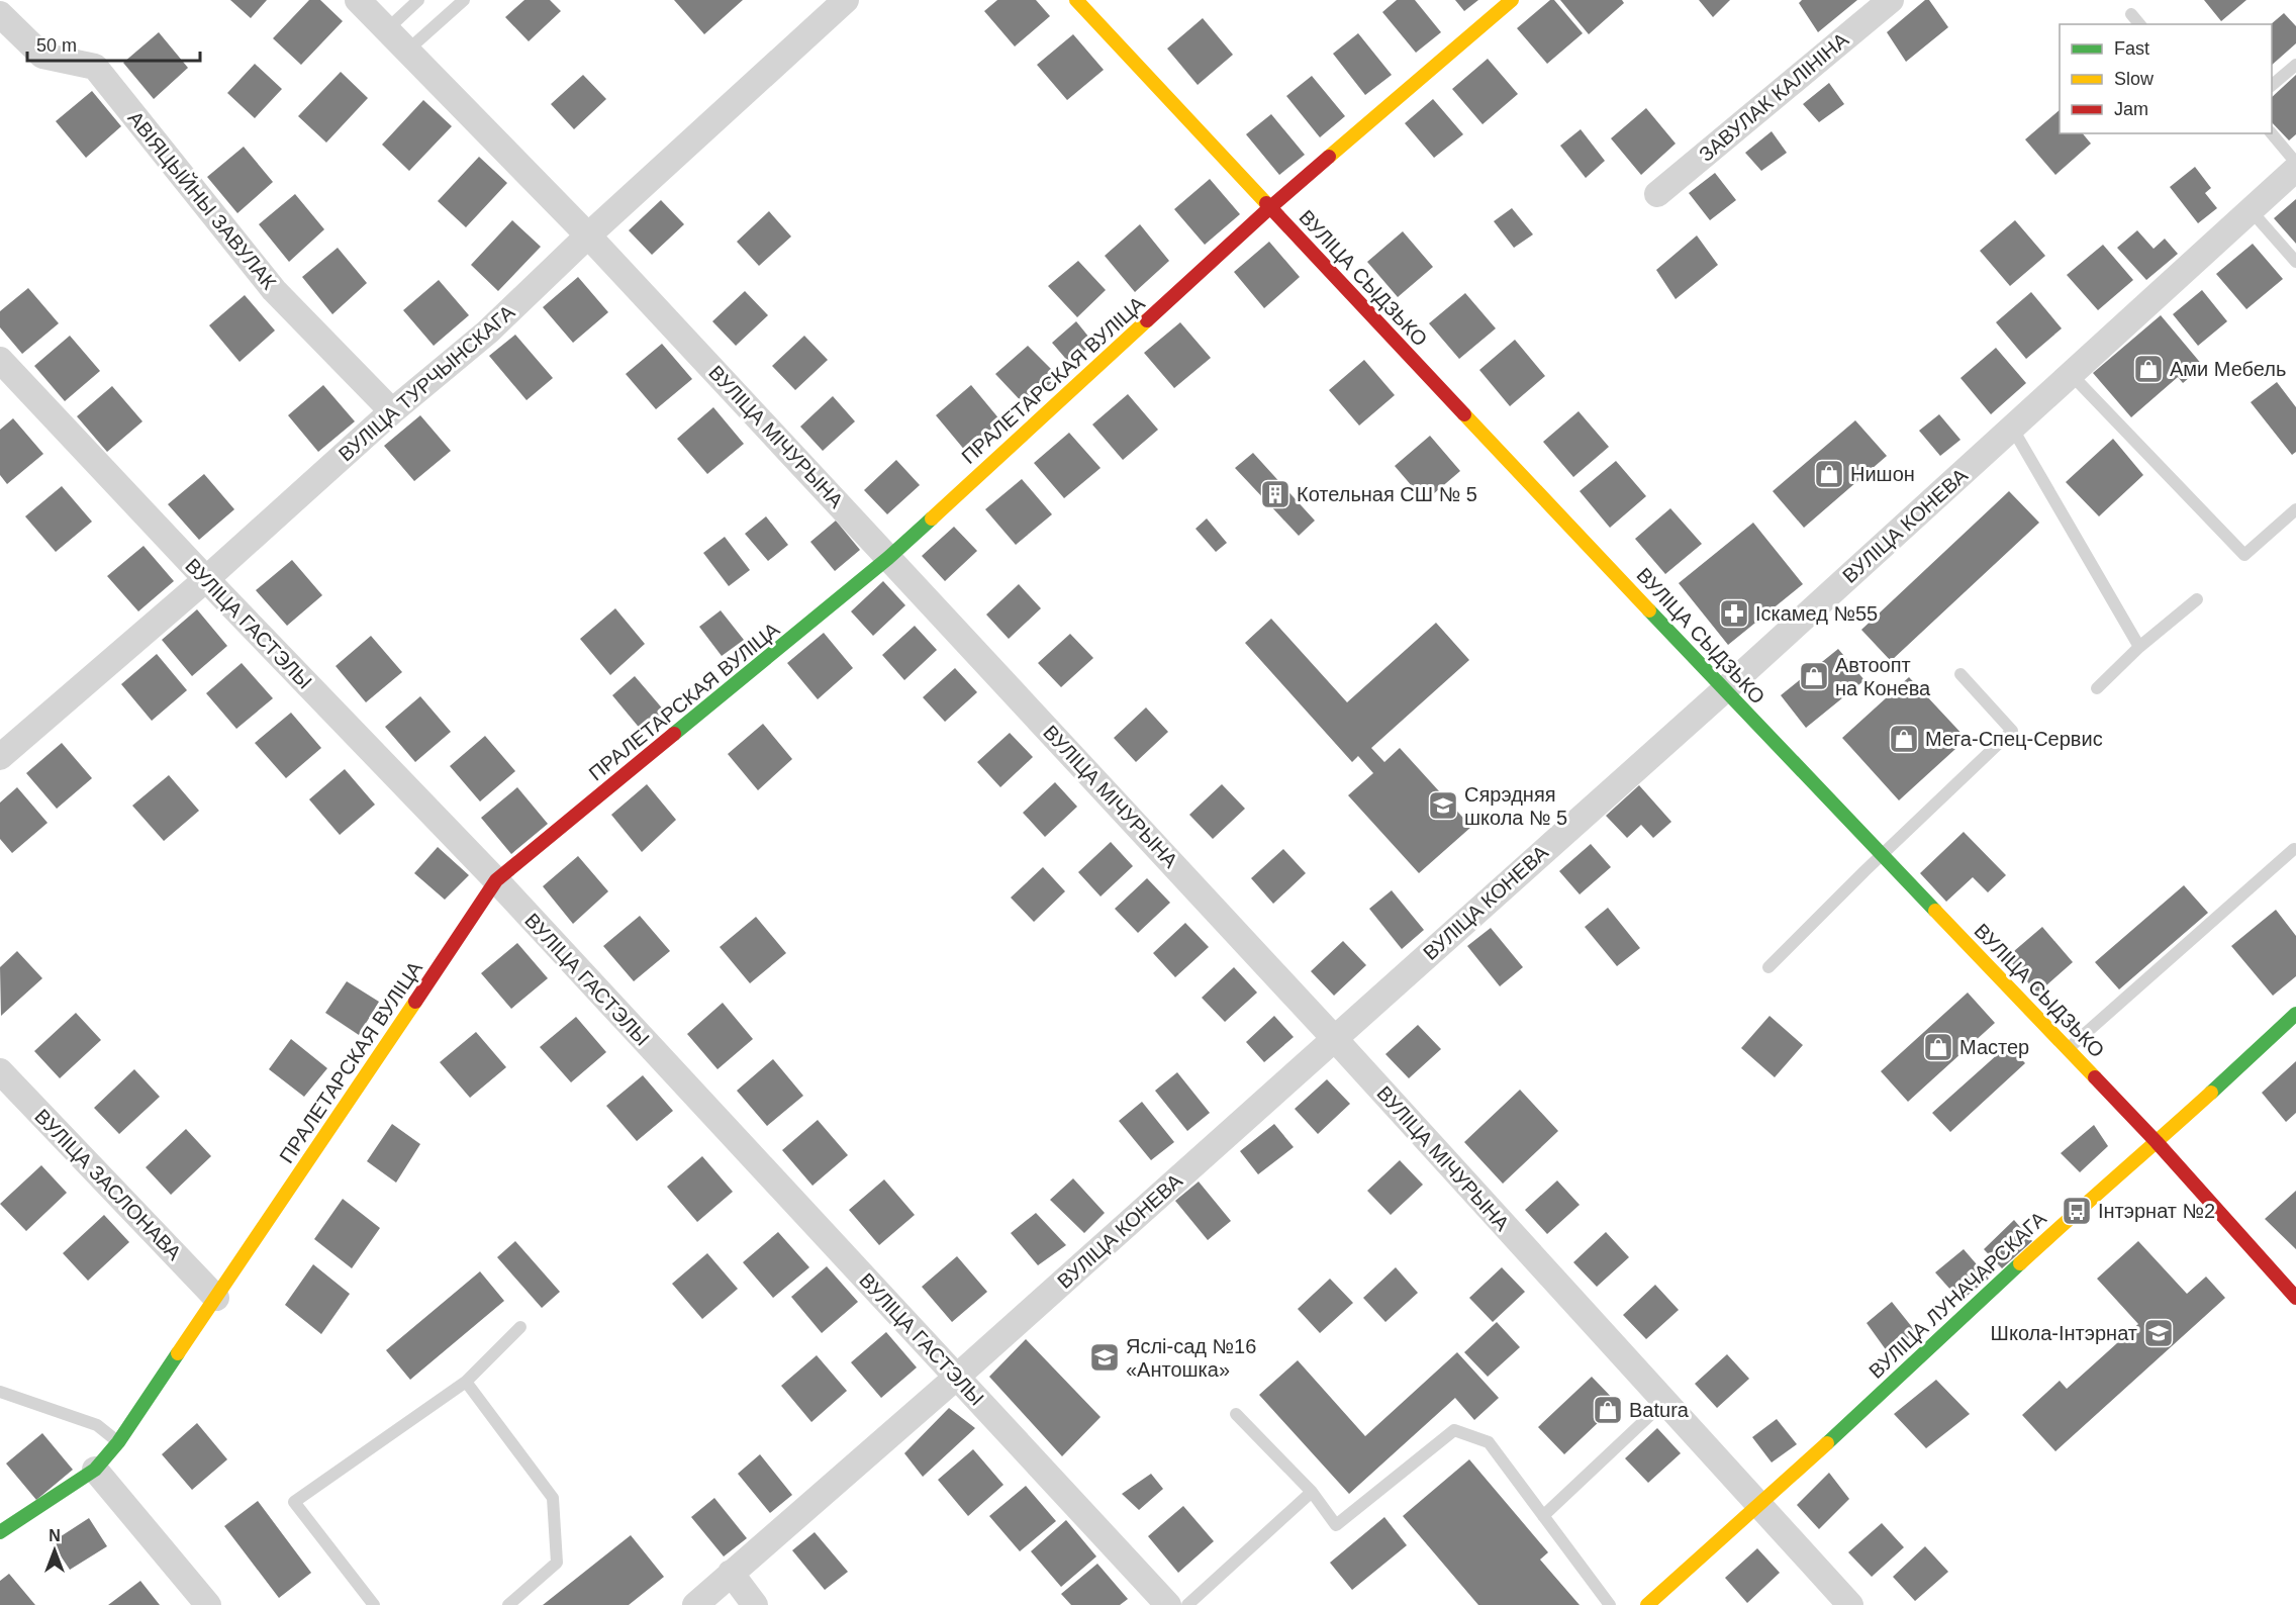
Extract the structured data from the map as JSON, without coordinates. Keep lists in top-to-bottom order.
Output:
{
  "streets": {
    "street": [
      "ЗАВУЛАК КАЛІНІНА",
      "АВІЯЦЫЙНЫ ЗАВУЛАК",
      "ВУЛІЦА СЫДЗЬКО",
      "ПРАЛЕТАРСКАЯ ВУЛІЦА",
      "ВУЛІЦА ТУРЧЫНСКАГА",
      "ВУЛІЦА МІЧУРЫНА",
      "ВУЛІЦА КОНЕВА",
      "ВУЛІЦА ГАСТЭЛЫ",
      "ВУЛІЦА ЗАСЛОНАВА",
      "ВУЛІЦА ЛУНАЧАРСКАГА"
    ]
  },
  "crossings": [
    ["АВІЯЦЫЙНЫ ЗАВУЛАК", "ВУЛІЦА ТУРЧЫНСКАГА"],
    ["ВУЛІЦА СЫДЗЬКО", "ПРАЛЕТАРСКАЯ ВУЛІЦА"],
    ["ВУЛІЦА СЫДЗЬКО", "ВУЛІЦА КОНЕВА"],
    ["ВУЛІЦА СЫДЗЬКО", "ВУЛІЦА ЛУНАЧАРСКАГА"],
    ["ПРАЛЕТАРСКАЯ ВУЛІЦА", "ВУЛІЦА МІЧУРЫНА"],
    ["ПРАЛЕТАРСКАЯ ВУЛІЦА", "ВУЛІЦА ГАСТЭЛЫ"],
    ["ПРАЛЕТАРСКАЯ ВУЛІЦА", "ВУЛІЦА ЗАСЛОНАВА"],
    ["ВУЛІЦА ТУРЧЫНСКАГА", "ВУЛІЦА МІЧУРЫНА"],
    ["ВУЛІЦА ТУРЧЫНСКАГА", "ВУЛІЦА ГАСТЭЛЫ"],
    ["ВУЛІЦА МІЧУРЫНА", "ВУЛІЦА КОНЕВА"],
    ["ВУЛІЦА МІЧУРЫНА", "ВУЛІЦА ЛУНАЧАРСКАГА"],
    ["ВУЛІЦА КОНЕВА", "ВУЛІЦА ГАСТЭЛЫ"]
  ],
  "places": {
    "shop": [
      "Ами Мебель",
      "Нишон",
      "Автоопт на Конева",
      "Мега-Спец-Сервис",
      "Мастер",
      "Batura"
    ],
    "building": ["Котельная СШ № 5"],
    "pharmacy": ["Іскамед №55"],
    "school or university": ["Сярэдняя школа № 5", "Школа-Інтэрнат", "Яслі-сад №16 «Антошка»"],
    "bus stop": ["Інтэрнат №2"]
  },
  "legend": ["Fast", "Slow", "Jam"],
  "scale_bar": "50 m",
  "north": "top"
}
